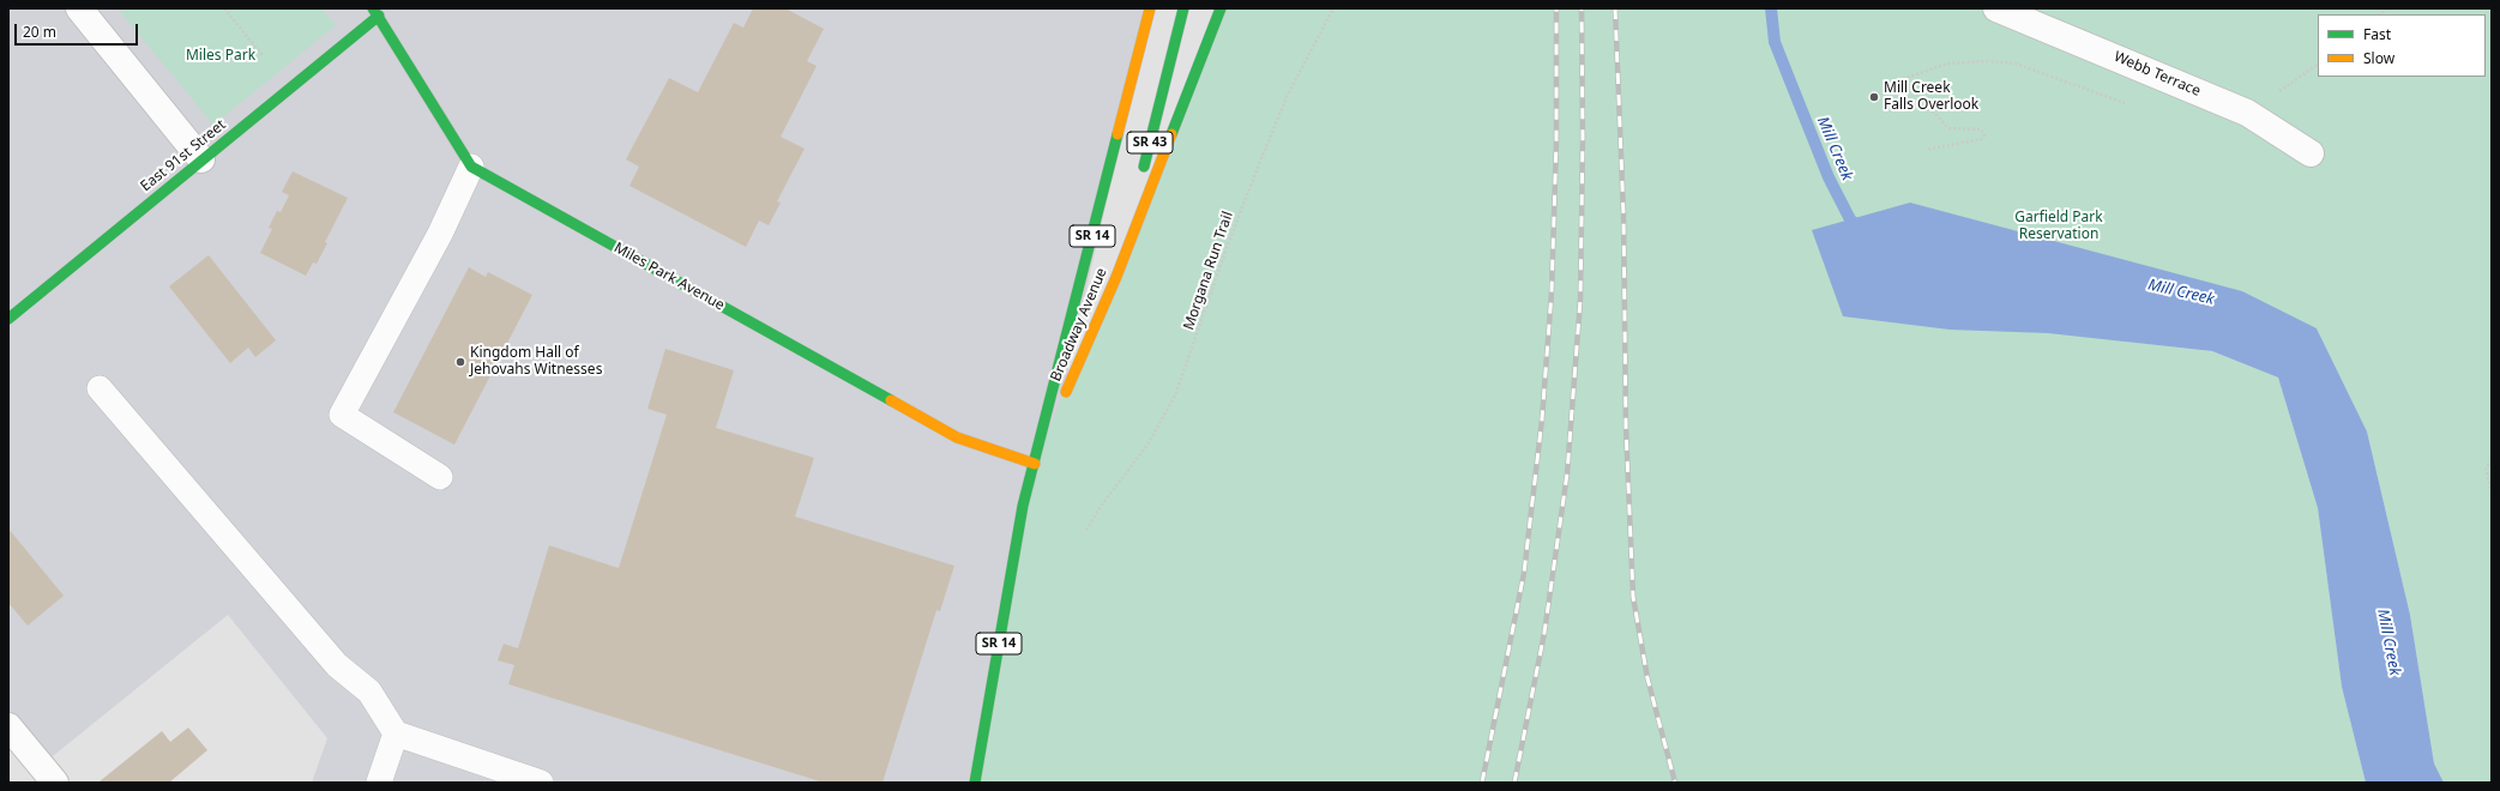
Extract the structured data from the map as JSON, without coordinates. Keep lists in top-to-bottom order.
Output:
{
  "streets": {
    "main road": [
      "SR 43",
      "East 91st Street",
      "SR 14",
      "Miles Park Avenue",
      "Broadway Avenue"
    ],
    "street": ["Webb Terrace"],
    "path": ["Morgana Run Trail"]
  },
  "crossings": [
    ["SR 43", "Broadway Avenue"],
    ["East 91st Street", "Miles Park Avenue"],
    ["Miles Park Avenue", "Broadway Avenue"]
  ],
  "water": ["Mill Creek"],
  "parks": ["Miles Park", "Garfield Park Reservation"],
  "places": ["Mill Creek Falls Overlook", "Kingdom Hall of Jehovahs Witnesses"],
  "legend": ["Fast", "Slow"],
  "scale_bar": "20 m"
}
